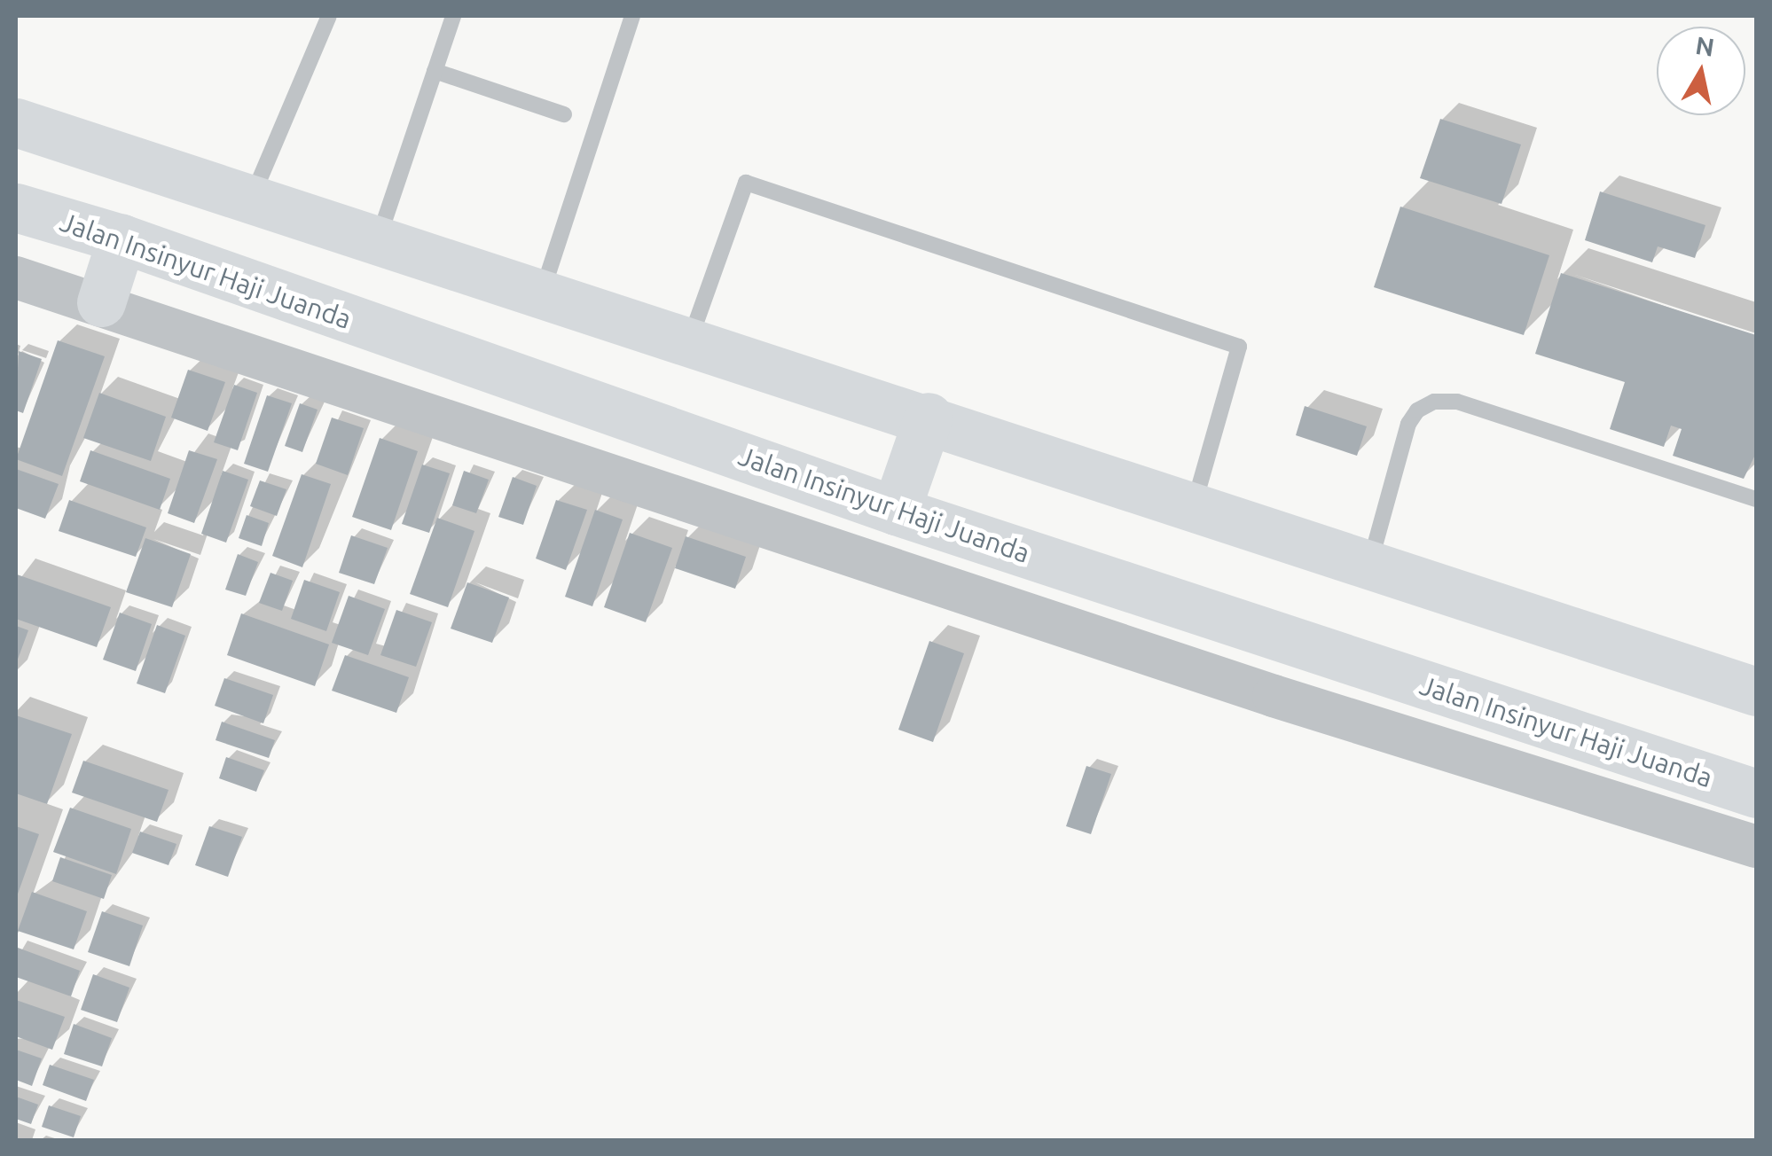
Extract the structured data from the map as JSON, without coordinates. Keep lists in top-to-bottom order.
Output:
{
  "streets": {
    "highway": ["Jalan Insinyur Haji Juanda"]
  },
  "north": "top"
}
